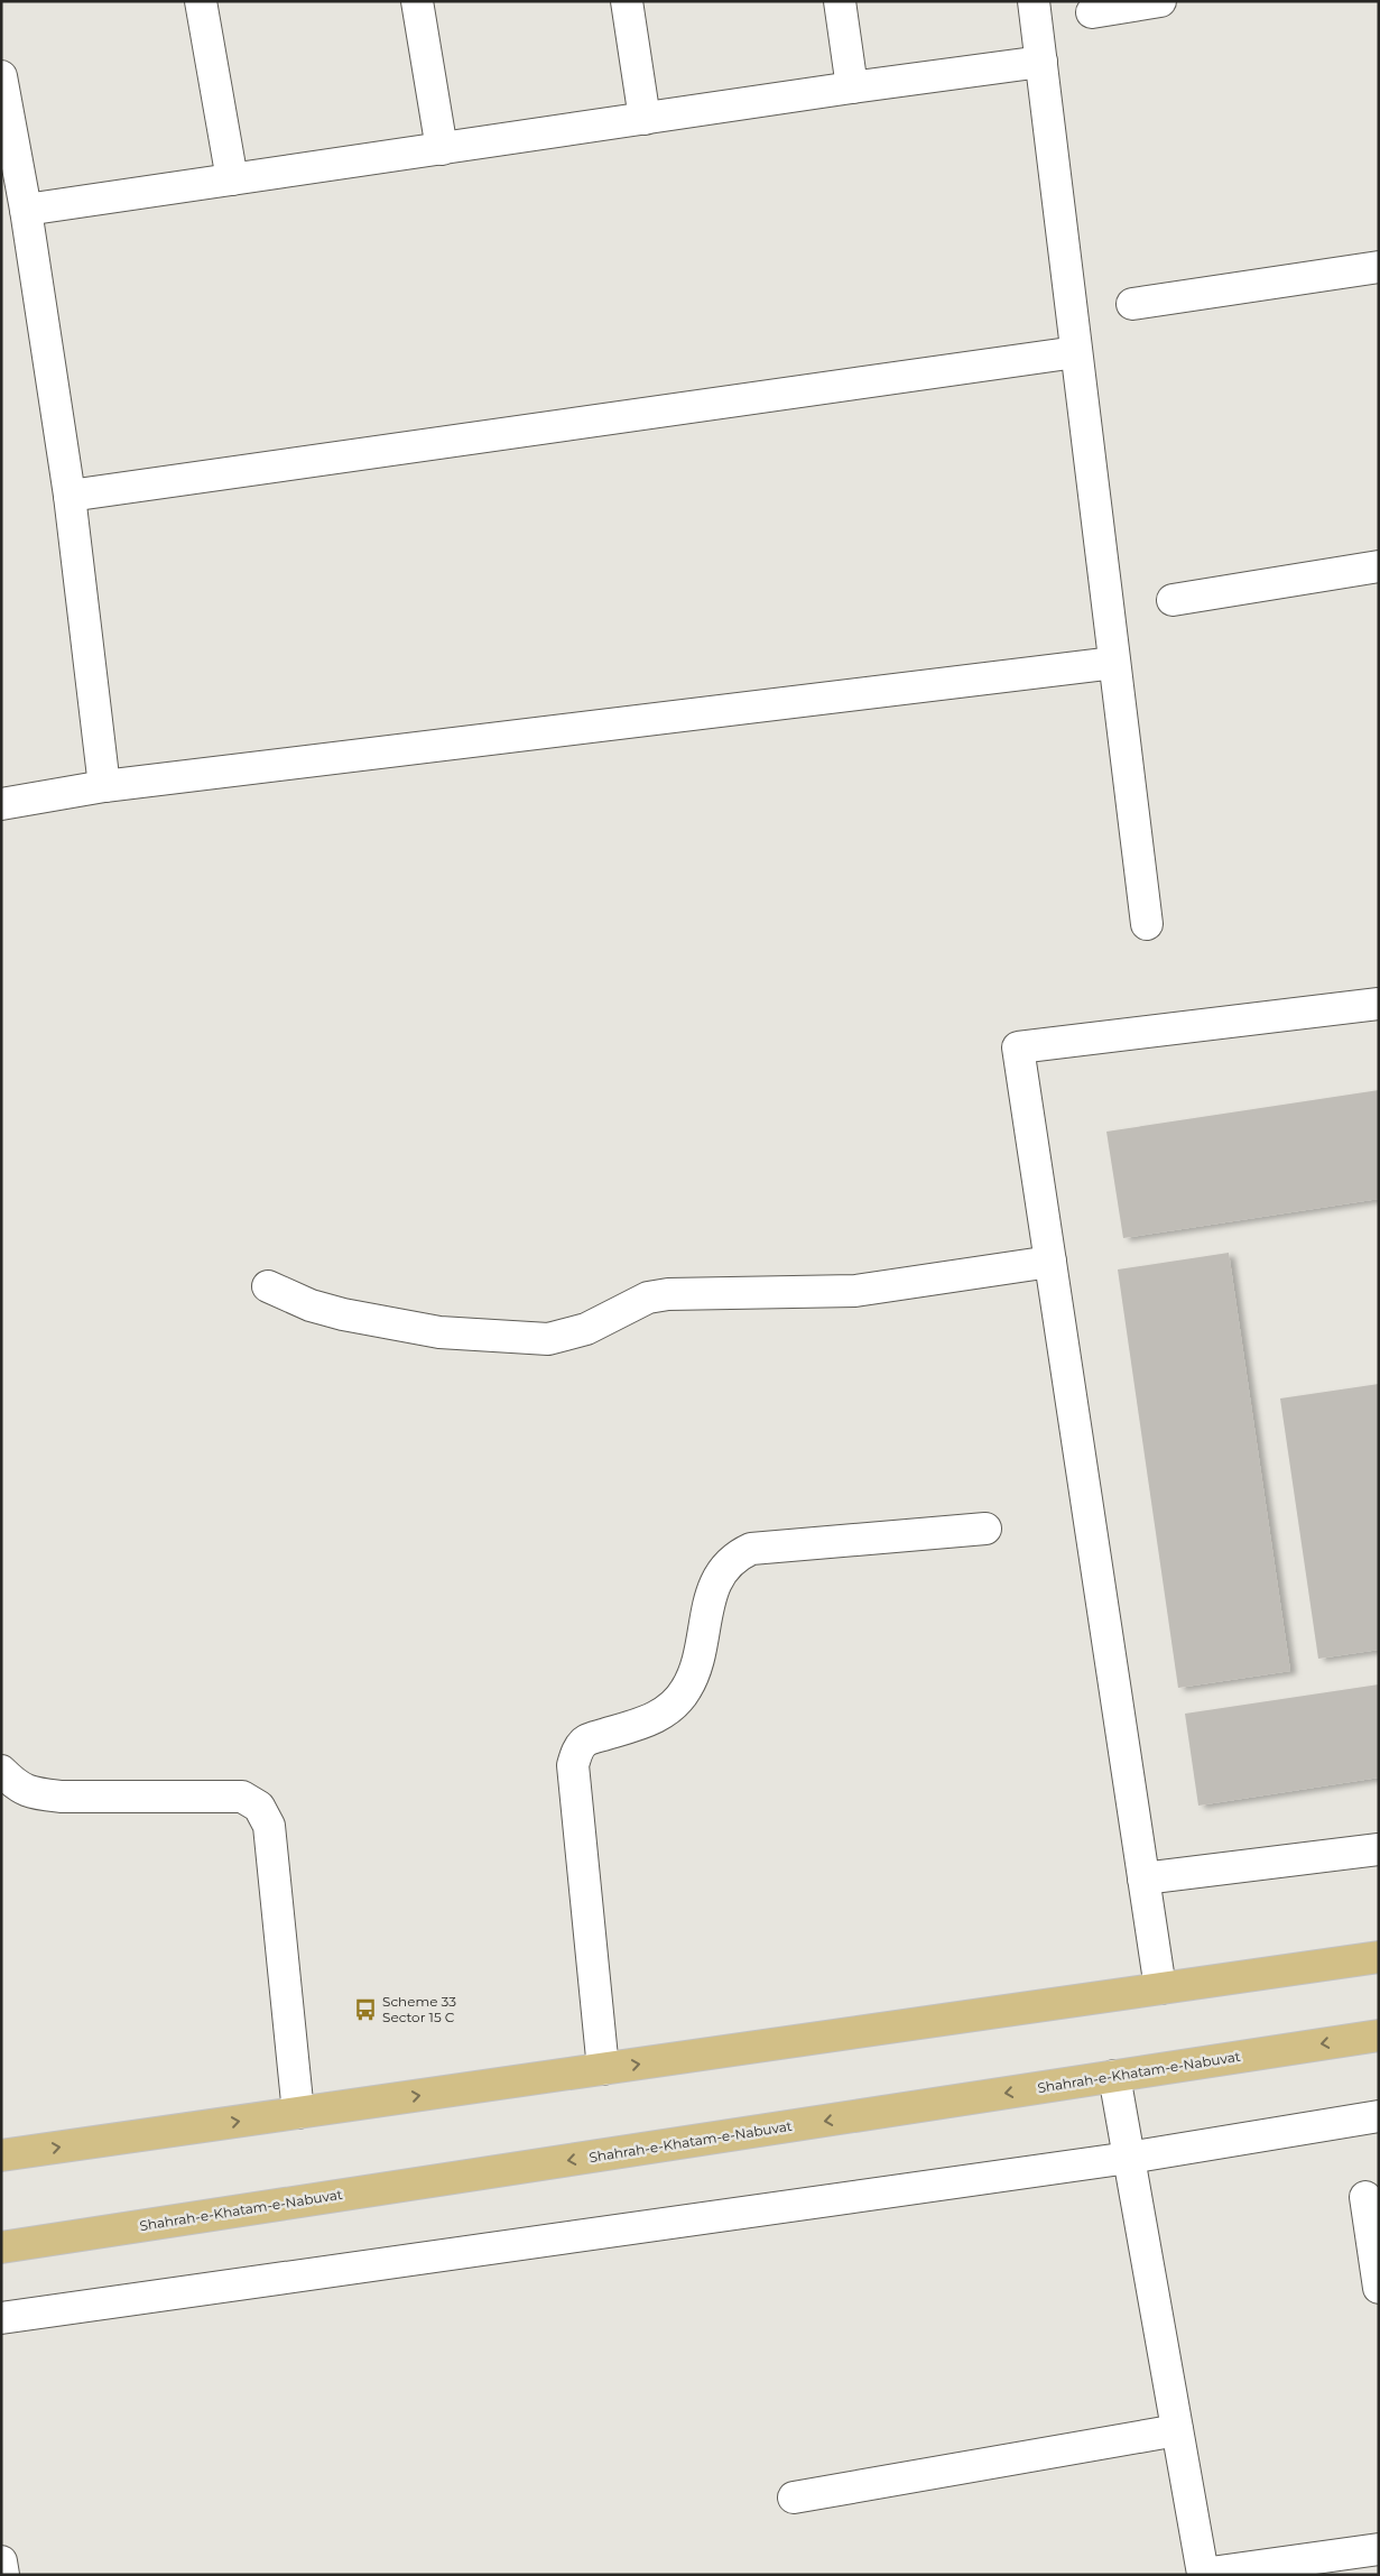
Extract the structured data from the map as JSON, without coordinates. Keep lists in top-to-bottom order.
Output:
{
  "streets": {
    "main road": ["Shahrah-e-Khatam-e-Nabuvat"]
  },
  "places": {
    "bus stop": ["Scheme 33 Sector 15 C"]
  }
}
